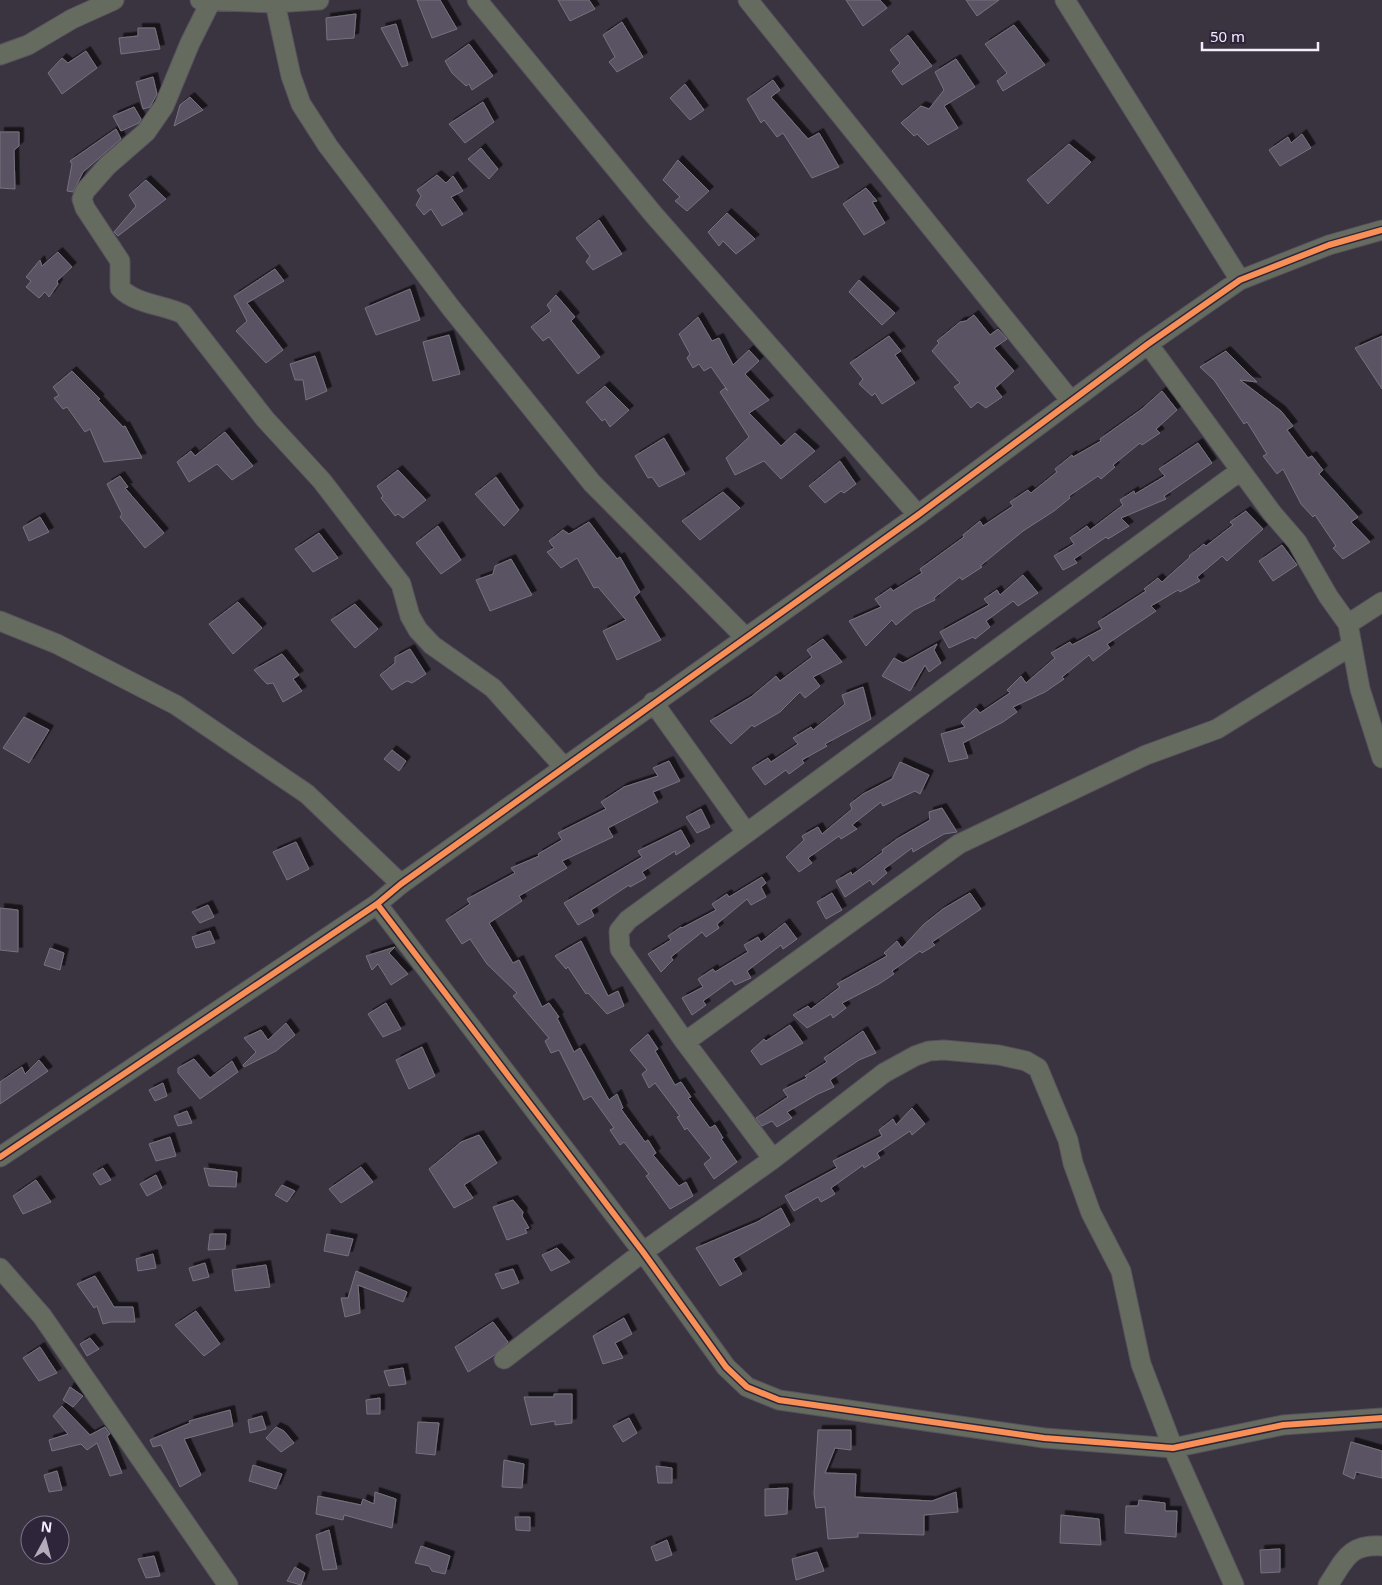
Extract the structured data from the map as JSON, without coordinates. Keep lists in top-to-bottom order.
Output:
{
  "scale_bar": "50 m",
  "north": "top"
}
